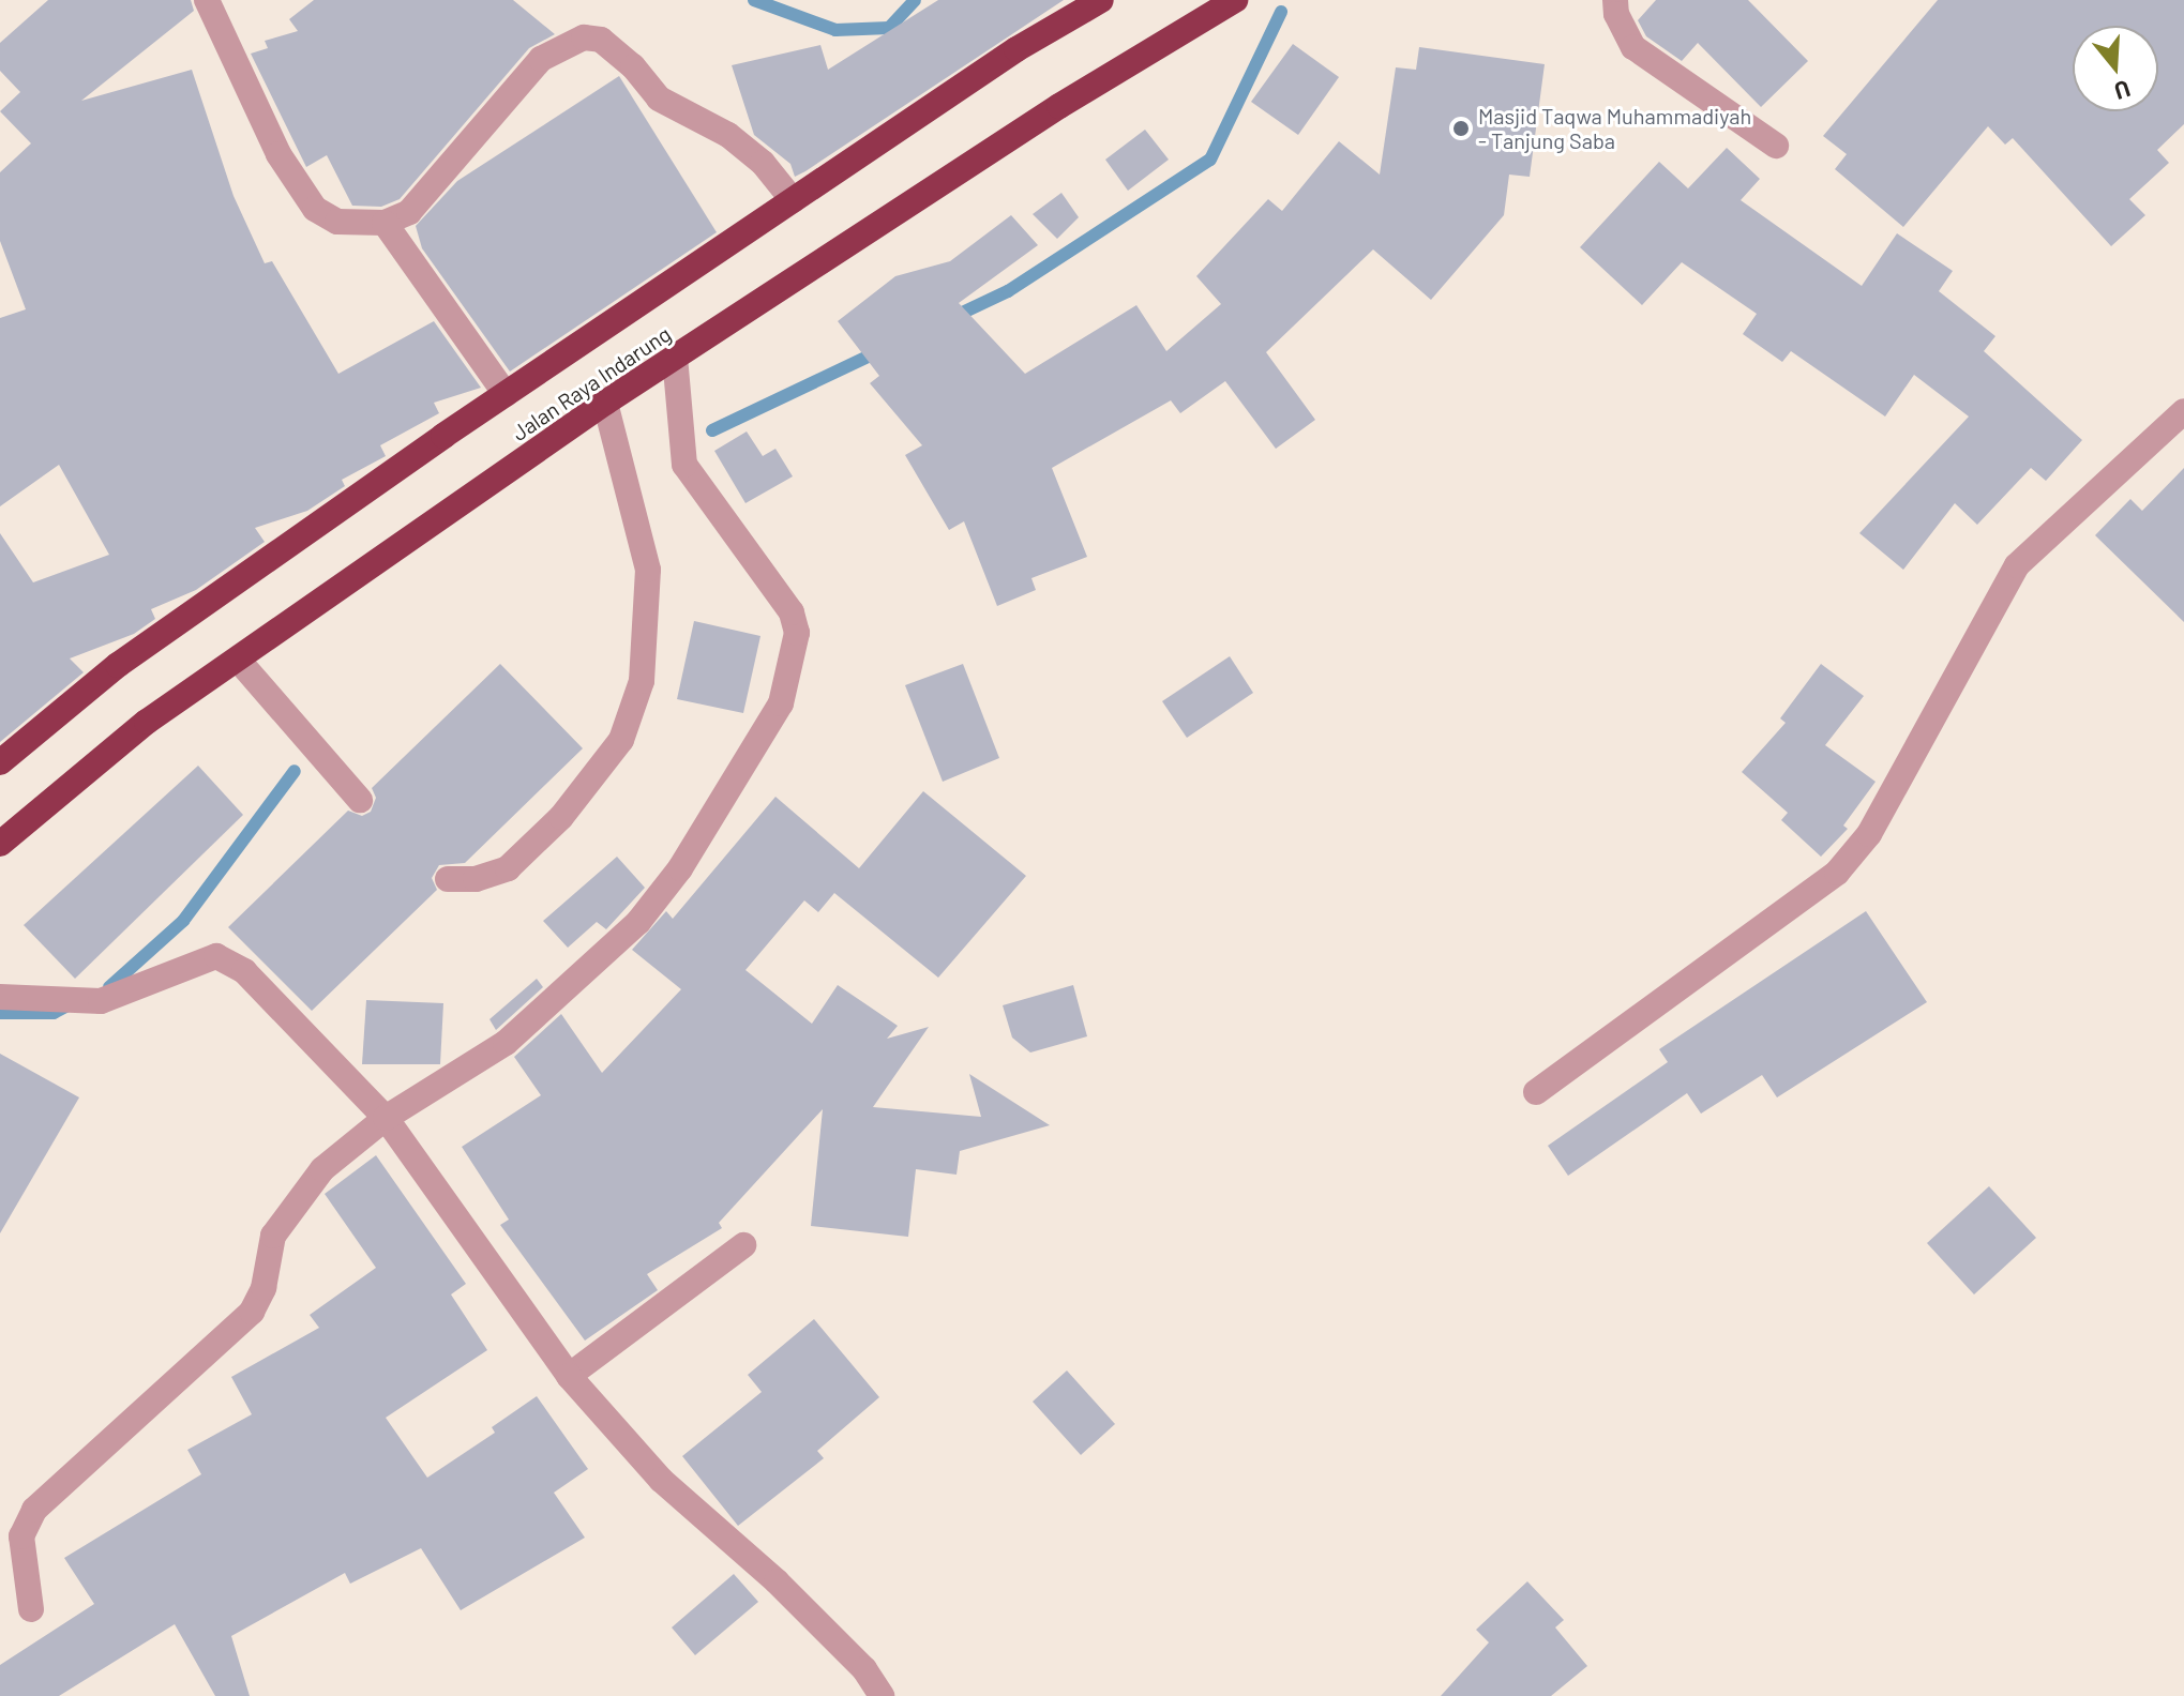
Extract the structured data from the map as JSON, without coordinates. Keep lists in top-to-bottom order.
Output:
{
  "streets": {
    "highway": ["Jalan Raya Indarung"]
  },
  "places": ["Masjid Taqwa Muhammadiyah - Tanjung Saba"],
  "north": "bottom"
}
